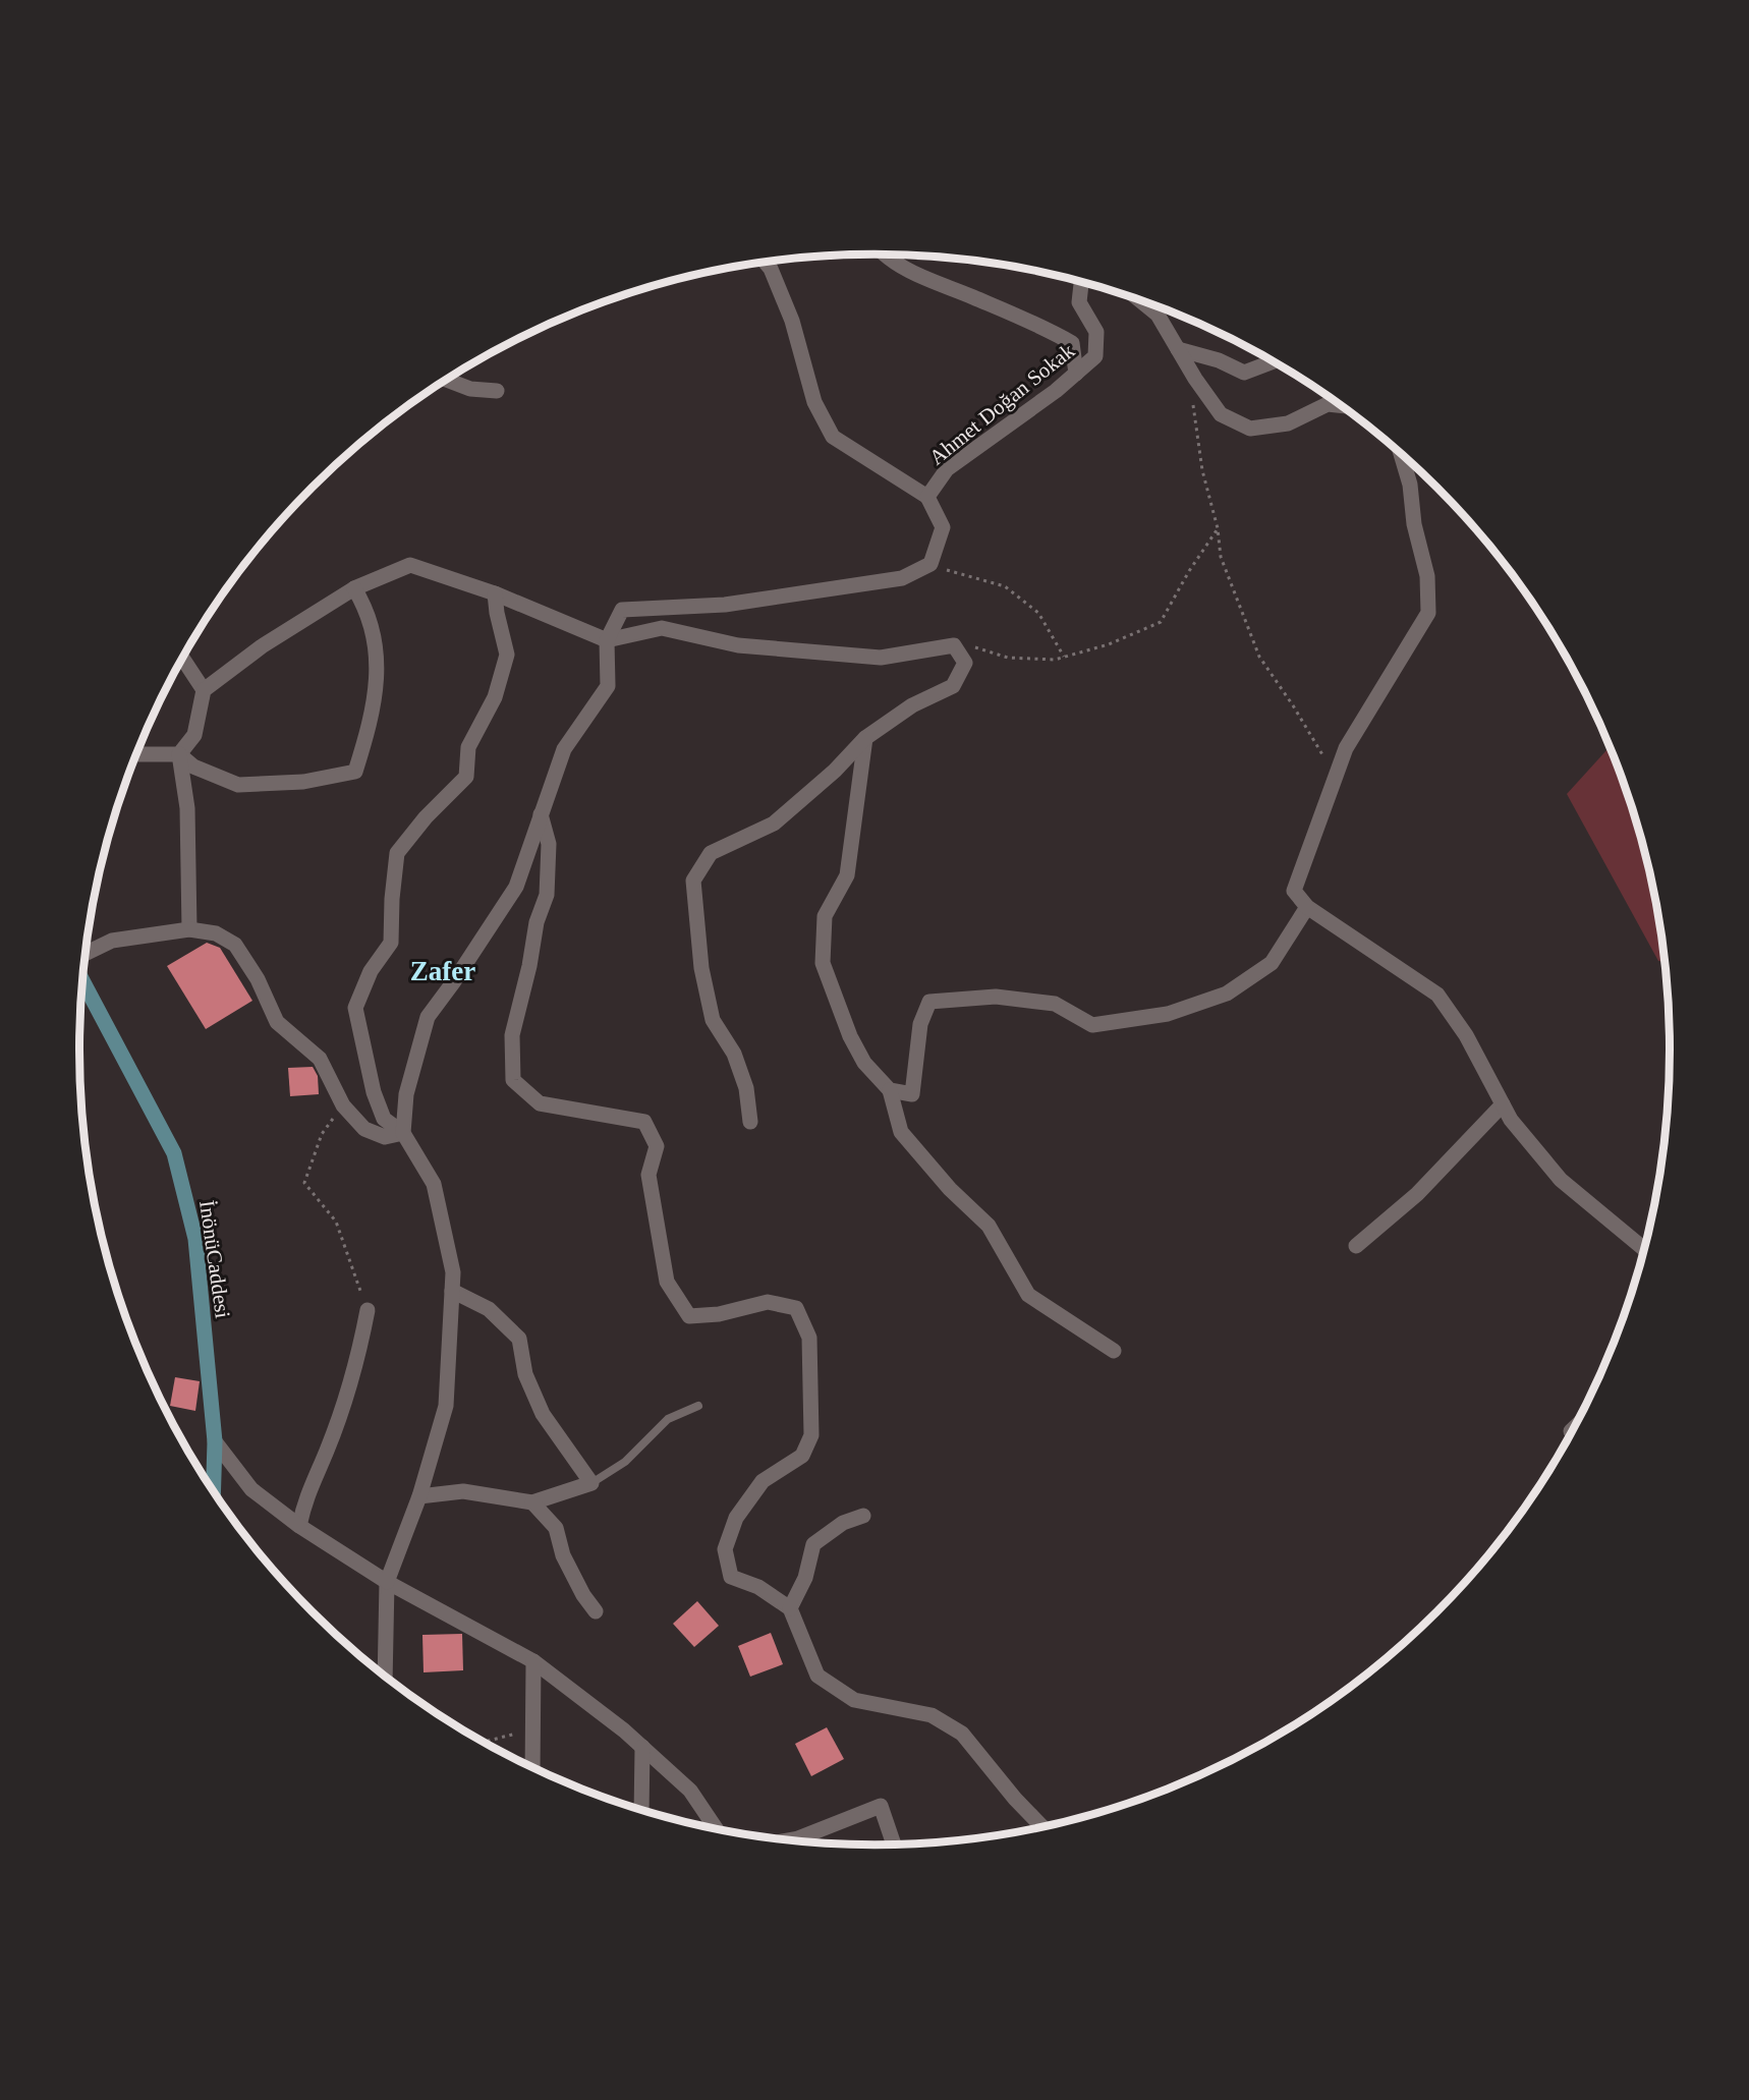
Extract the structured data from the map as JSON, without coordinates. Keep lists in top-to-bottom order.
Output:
{
  "streets": {
    "main road": ["İnönüCaddesi"],
    "street": ["Ahmet Doğan Sokak"]
  },
  "districts": ["Zafer"]
}
